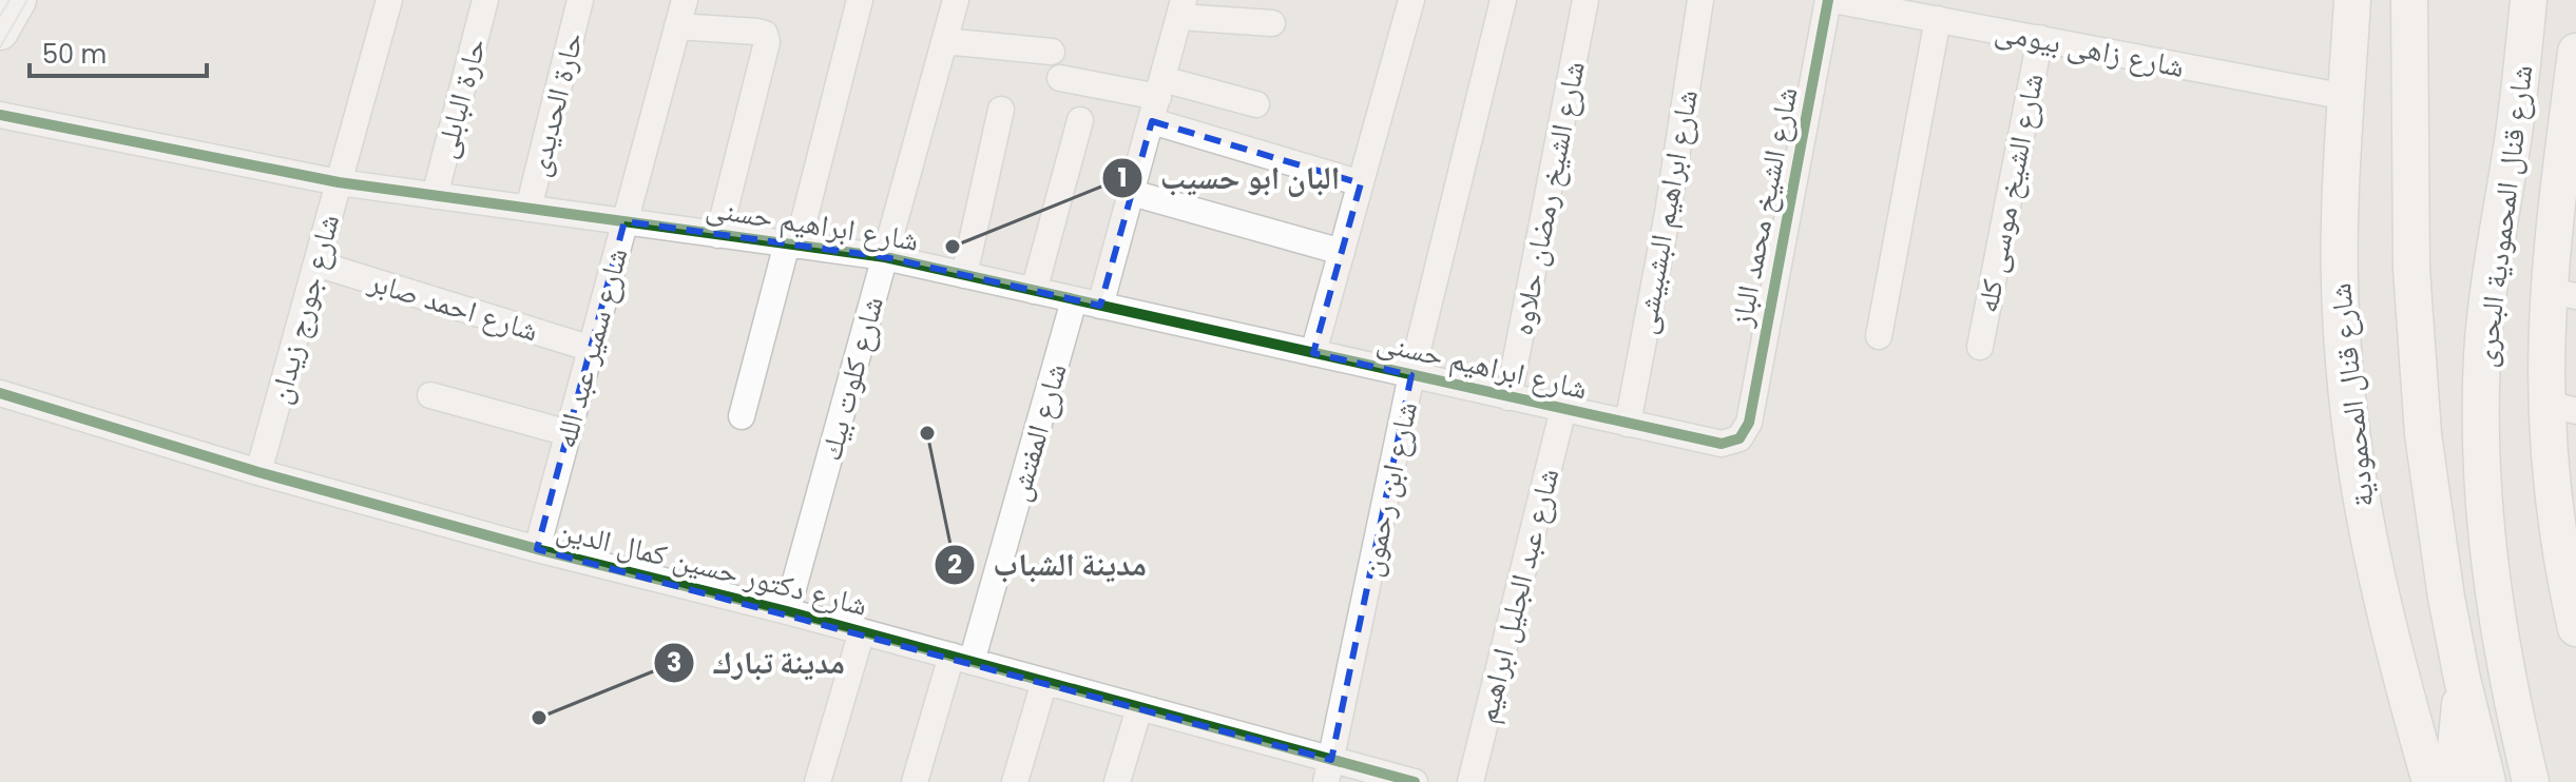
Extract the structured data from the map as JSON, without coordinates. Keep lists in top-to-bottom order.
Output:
{
  "streets": {
    "main road": ["شارع قنال المحمودية البحرى", "شارع قنال المحمودية"],
    "street": [
      "شارع زاهى بيومى",
      "حارة البابلى",
      "حارة الحديدى",
      "شارع الشيخ موسى كله",
      "شارع الشيخ رمضان حلاوه",
      "شارع الشيخ محمد الباز",
      "شارع ابراهيم البشبيشى",
      "شارع ابراهيم حسنى",
      "شارع احمد صابر",
      "شارع جورج زيدان",
      "شارع سمير عبد الله",
      "شارع كلوت بيك",
      "شارع المفتش",
      "شارع ابن رحمون",
      "شارع دكتور حسين كمال الدين",
      "شارع عبد الجليل ابراهيم"
    ]
  },
  "crossings": [
    ["شارع زاهى بيومى", "شارع الشيخ موسى كله"],
    ["شارع زاهى بيومى", "شارع الشيخ محمد الباز"],
    ["شارع زاهى بيومى", "شارع قنال المحمودية"],
    ["حارة البابلى", "شارع ابراهيم حسنى"],
    ["حارة الحديدى", "شارع ابراهيم حسنى"],
    ["شارع الشيخ رمضان حلاوه", "شارع ابراهيم حسنى"],
    ["شارع الشيخ محمد الباز", "شارع ابراهيم حسنى"],
    ["شارع ابراهيم البشبيشى", "شارع ابراهيم حسنى"],
    ["شارع ابراهيم حسنى", "شارع جورج زيدان"],
    ["شارع ابراهيم حسنى", "شارع سمير عبد الله"],
    ["شارع ابراهيم حسنى", "شارع كلوت بيك"],
    ["شارع ابراهيم حسنى", "شارع المفتش"],
    ["شارع ابراهيم حسنى", "شارع ابن رحمون"],
    ["شارع ابراهيم حسنى", "شارع عبد الجليل ابراهيم"],
    ["شارع احمد صابر", "شارع جورج زيدان"],
    ["شارع احمد صابر", "شارع سمير عبد الله"],
    ["شارع جورج زيدان", "شارع دكتور حسين كمال الدين"],
    ["شارع سمير عبد الله", "شارع دكتور حسين كمال الدين"],
    ["شارع كلوت بيك", "شارع دكتور حسين كمال الدين"],
    ["شارع المفتش", "شارع دكتور حسين كمال الدين"],
    ["شارع ابن رحمون", "شارع دكتور حسين كمال الدين"]
  ],
  "places": ["البان ابو حسيب", "مدينة الشباب", "مدينة تبارك"],
  "scale_bar": "50 m"
}
